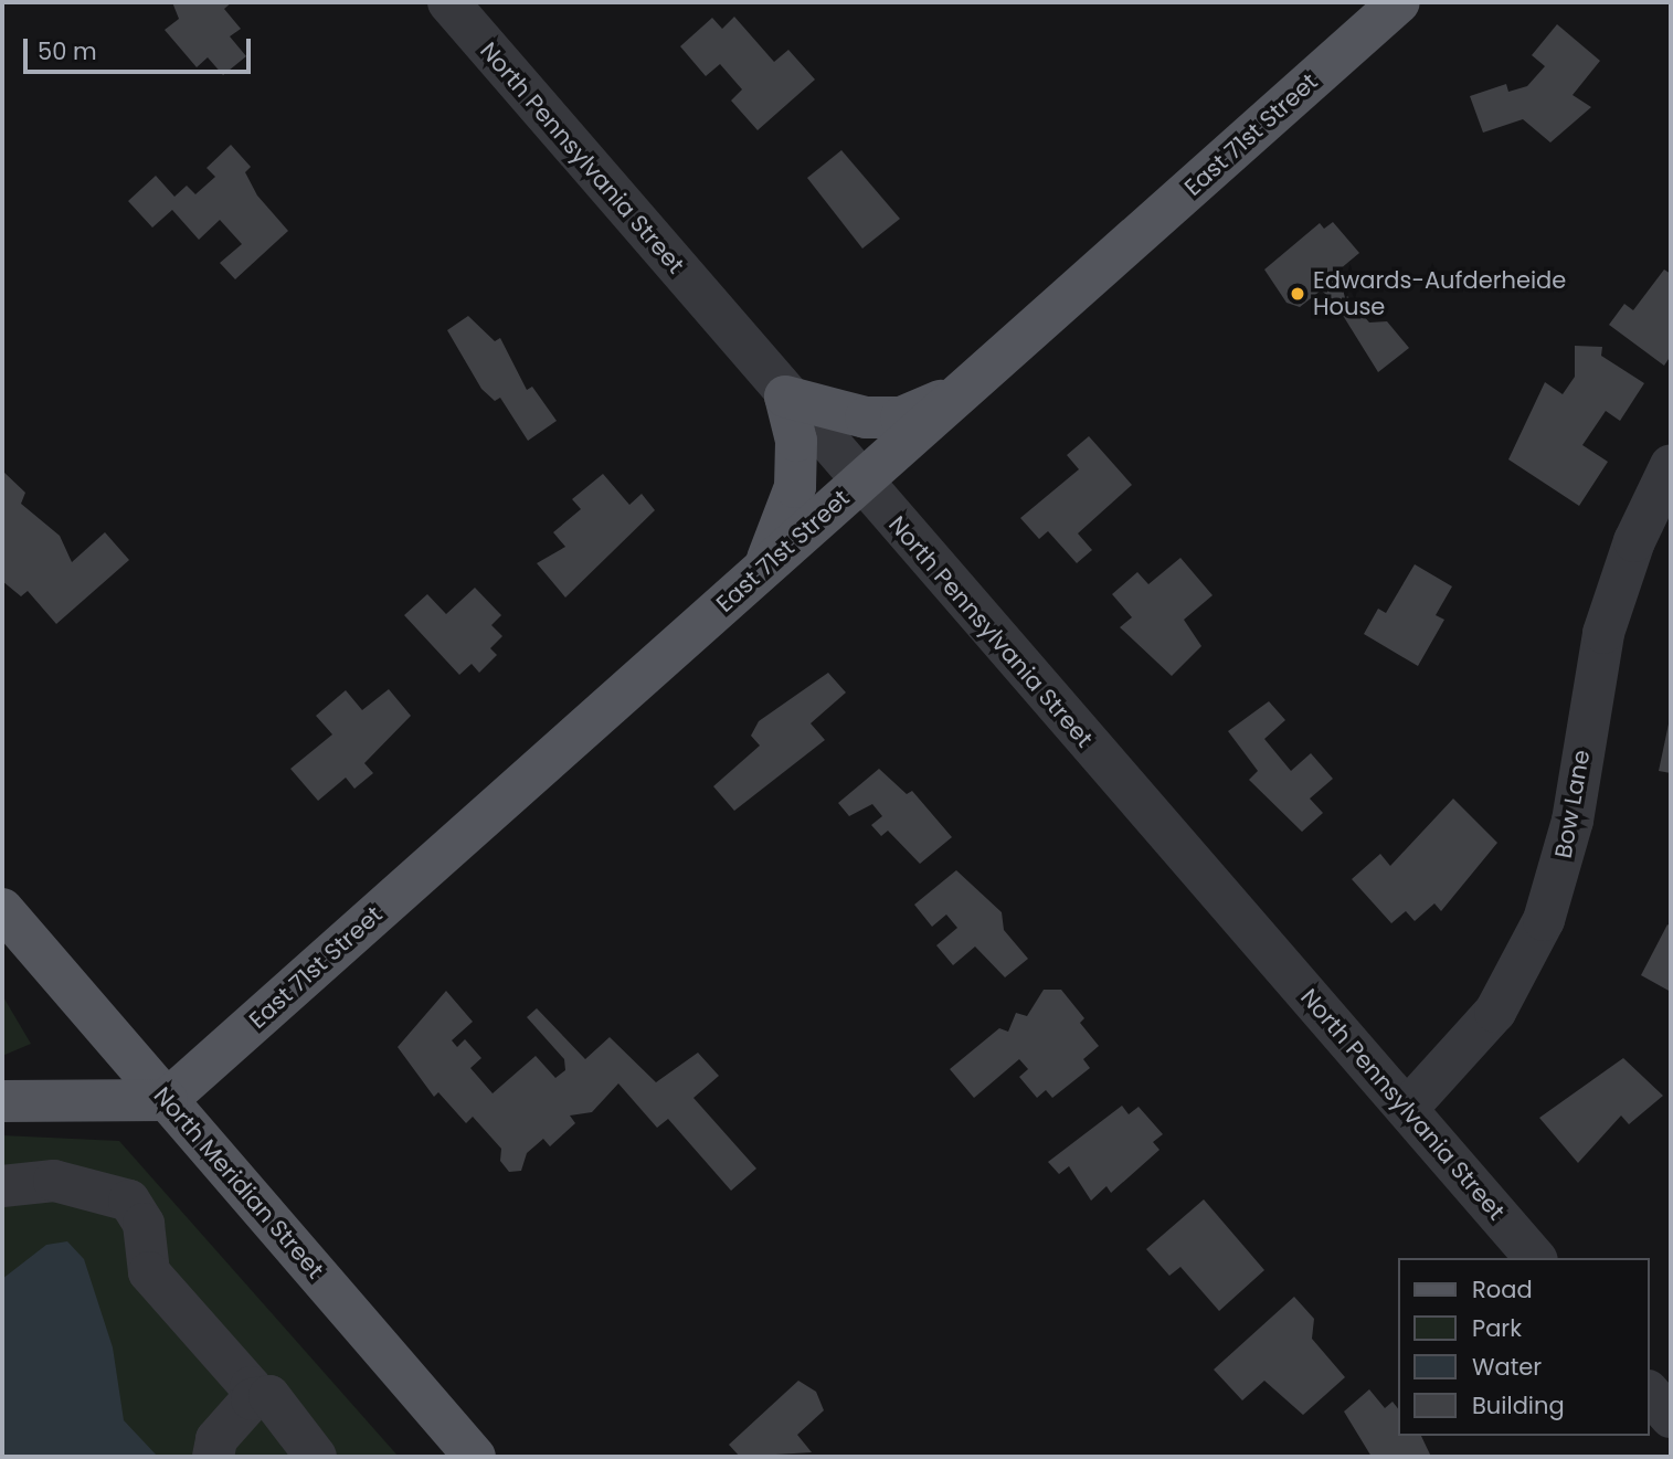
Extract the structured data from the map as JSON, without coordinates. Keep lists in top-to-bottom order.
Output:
{
  "streets": {
    "main road": ["East 71st Street", "North Meridian Street"],
    "street": ["North Pennsylvania Street", "Bow Lane"]
  },
  "crossings": [
    ["East 71st Street", "North Pennsylvania Street"],
    ["East 71st Street", "North Meridian Street"],
    ["North Pennsylvania Street", "Bow Lane"]
  ],
  "places": ["Edwards-Aufderheide House"],
  "legend": [
    "Road",
    "Park",
    "Water",
    "Building"
  ],
  "scale_bar": "50 m"
}
